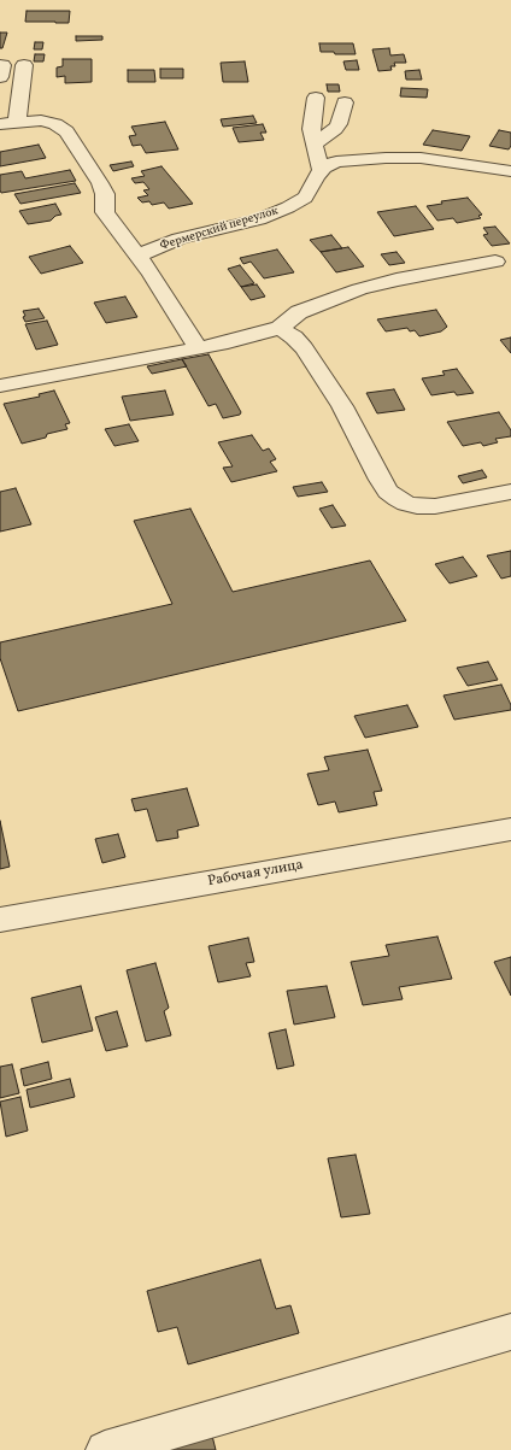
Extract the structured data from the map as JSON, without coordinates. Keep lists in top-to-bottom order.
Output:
{
  "streets": {
    "street": ["Фермерский переулок", "Рабочая улица"]
  }
}
